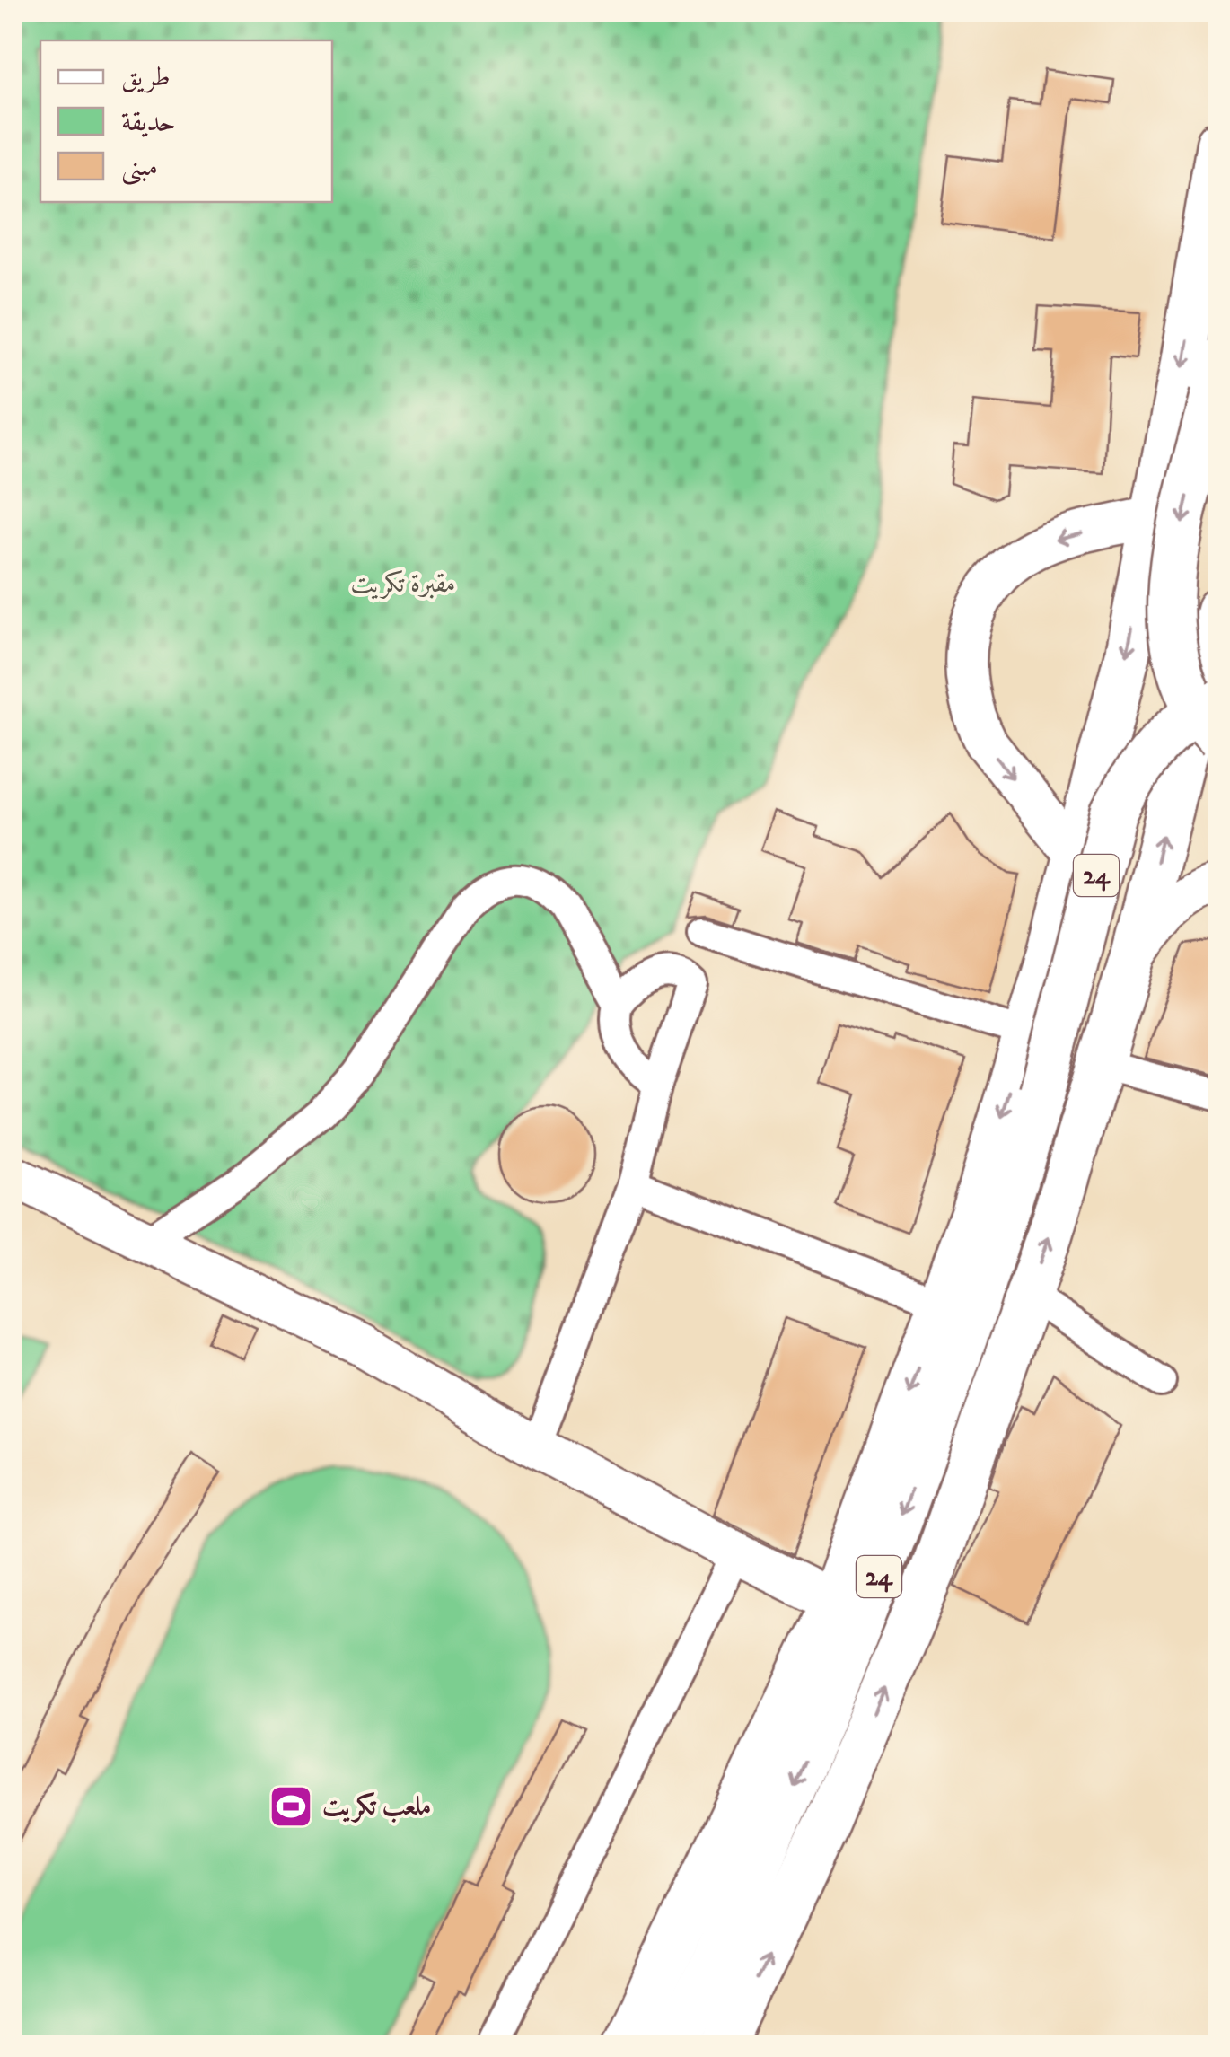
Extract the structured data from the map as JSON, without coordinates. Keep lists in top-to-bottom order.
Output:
{
  "streets": {
    "main road": ["24"]
  },
  "parks": ["مقبرة تكريت"],
  "places": {
    "sports": ["ملعب تكريت"]
  },
  "legend": ["طريق", "حديقة", "مبنى"]
}
